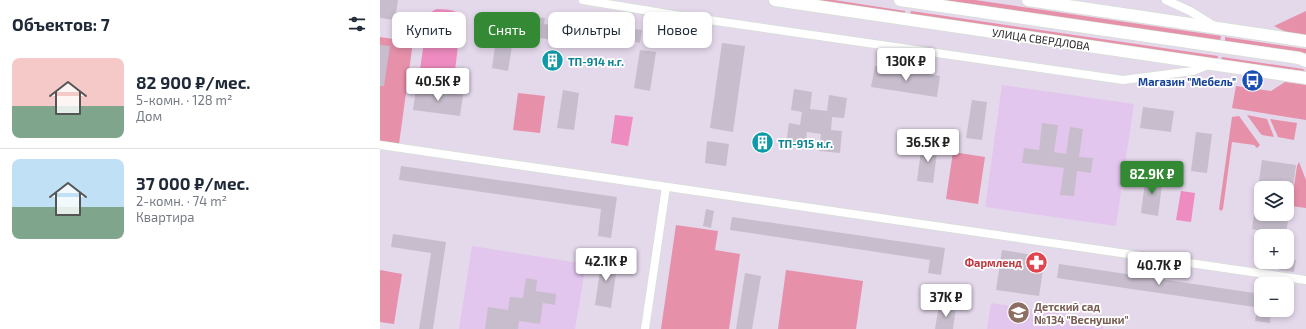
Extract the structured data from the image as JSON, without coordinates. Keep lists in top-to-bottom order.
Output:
{
  "streets": {
    "main road": ["УЛИЦА СВЕРДЛОВА"]
  },
  "places": {
    "building": ["ТП-914 н.г.", "ТП-915 н.г."],
    "bus stop": ["Магазин \"Мебель\""],
    "pharmacy": ["Фармленд"],
    "school or university": ["Детский сад №134 \"Веснушки\""]
  },
  "page": {
    "heading": "Объектов: 7",
    "chip": [
      "Купить",
      "Снять",
      "Фильтры",
      "Новое"
    ],
    "list": [
      {
        "name": "82 900 ₽/мес.",
        "note": "5-комн. · 128 m² · Дом"
      },
      {
        "name": "37 000 ₽/мес.",
        "note": "2-комн. · 74 m² · Квартира"
      }
    ],
    "price": [
      "130K ₽",
      "40.5K ₽",
      "36.5K ₽",
      "82.9K ₽",
      "42.1K ₽",
      "40.7K ₽",
      "37K ₽"
    ],
    "map_buttons": ["+", "−"]
  }
}
